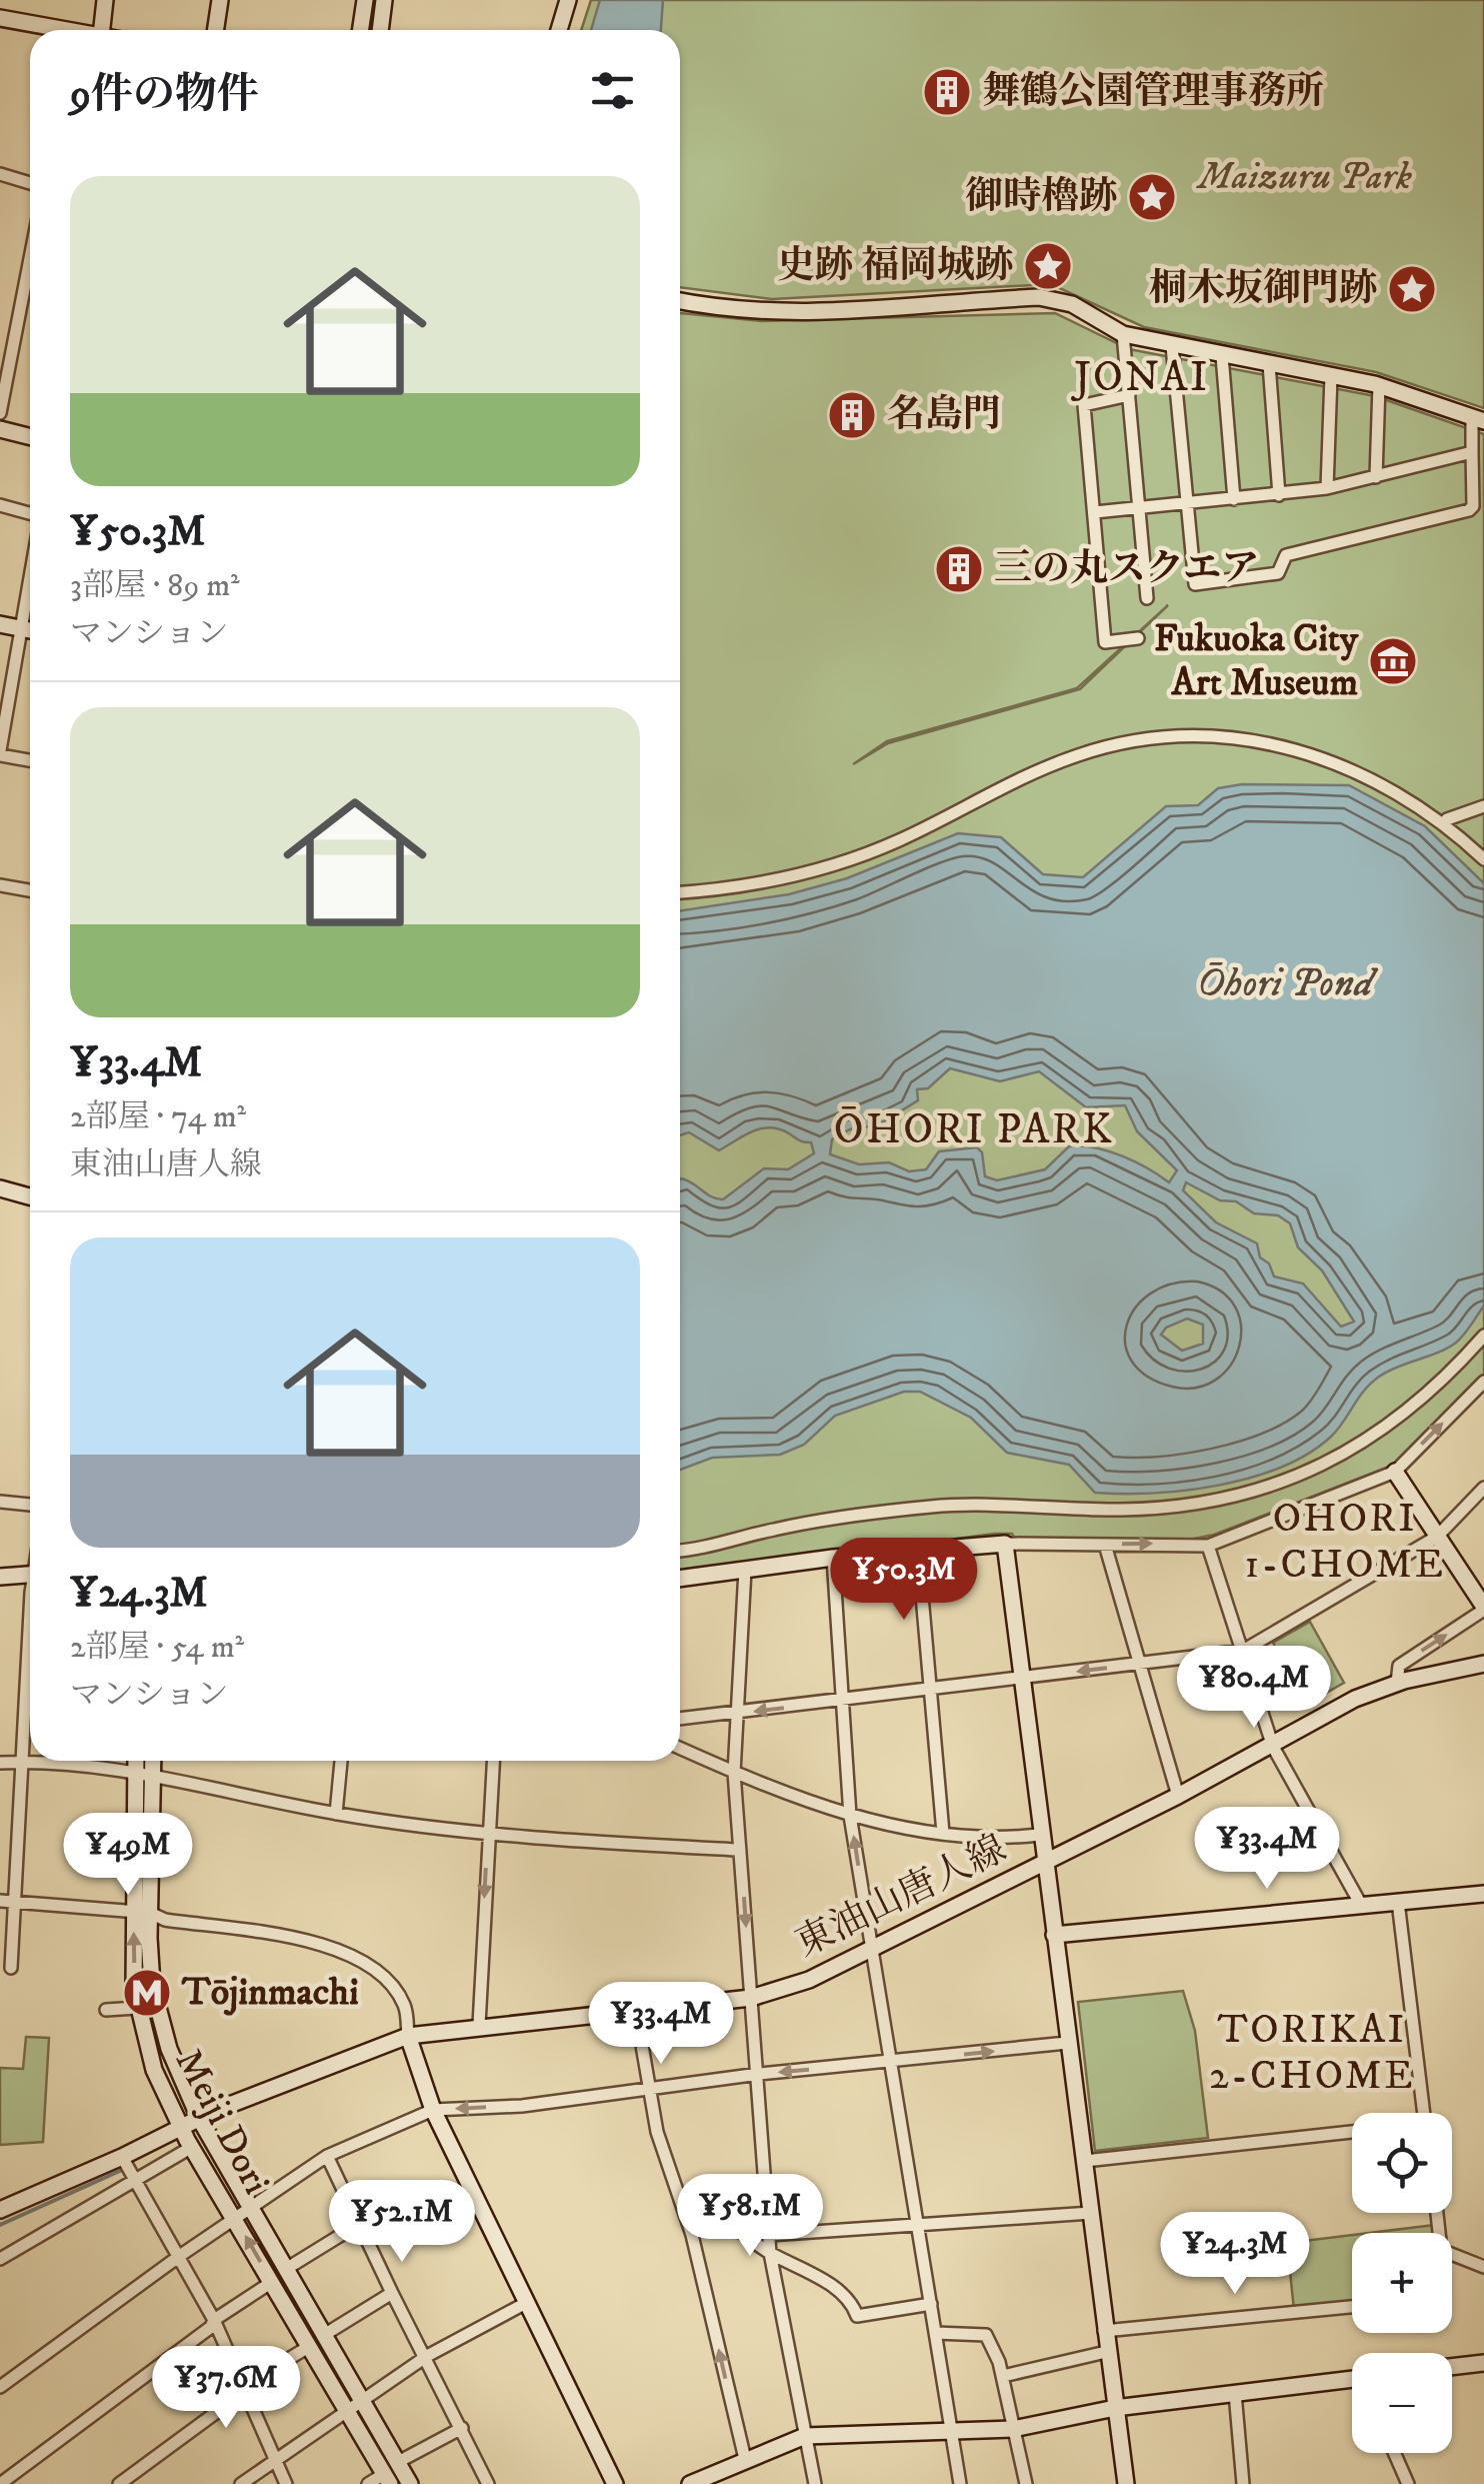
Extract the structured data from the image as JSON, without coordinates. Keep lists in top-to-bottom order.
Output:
{
  "streets": {
    "street": ["東油山唐人線", "Meiji Dori"]
  },
  "crossings": [
    ["東油山唐人線", "Meiji Dori"]
  ],
  "districts": [
    "JONAI",
    "ŌHORI PARK",
    "OHORI 1-CHOME",
    "TORIKAI 2-CHOME"
  ],
  "water": ["Ōhori Pond"],
  "parks": ["Maizuru Park"],
  "places": {
    "building": ["舞鶴公園管理事務所", "名島門", "三の丸スクエア"],
    "place": ["御時櫓跡", "史跡 福岡城跡", "桐木坂御門跡"],
    "museum": ["Fukuoka City Art Museum"],
    "metro station": ["Tōjinmachi"]
  },
  "page": {
    "heading": "9件の物件",
    "list": [
      {
        "name": "¥50.3M",
        "note": "3部屋 · 89 m² · マンション"
      },
      {
        "name": "¥33.4M",
        "note": "2部屋 · 74 m² · 東油山唐人線"
      },
      {
        "name": "¥24.3M",
        "note": "2部屋 · 54 m² · マンション"
      }
    ],
    "price": [
      "¥50.3M",
      "¥80.4M",
      "¥33.4M",
      "¥49M",
      "¥33.4M",
      "¥58.1M",
      "¥52.1M",
      "¥24.3M",
      "¥37.6M"
    ],
    "map_buttons": ["+", "−"]
  }
}
